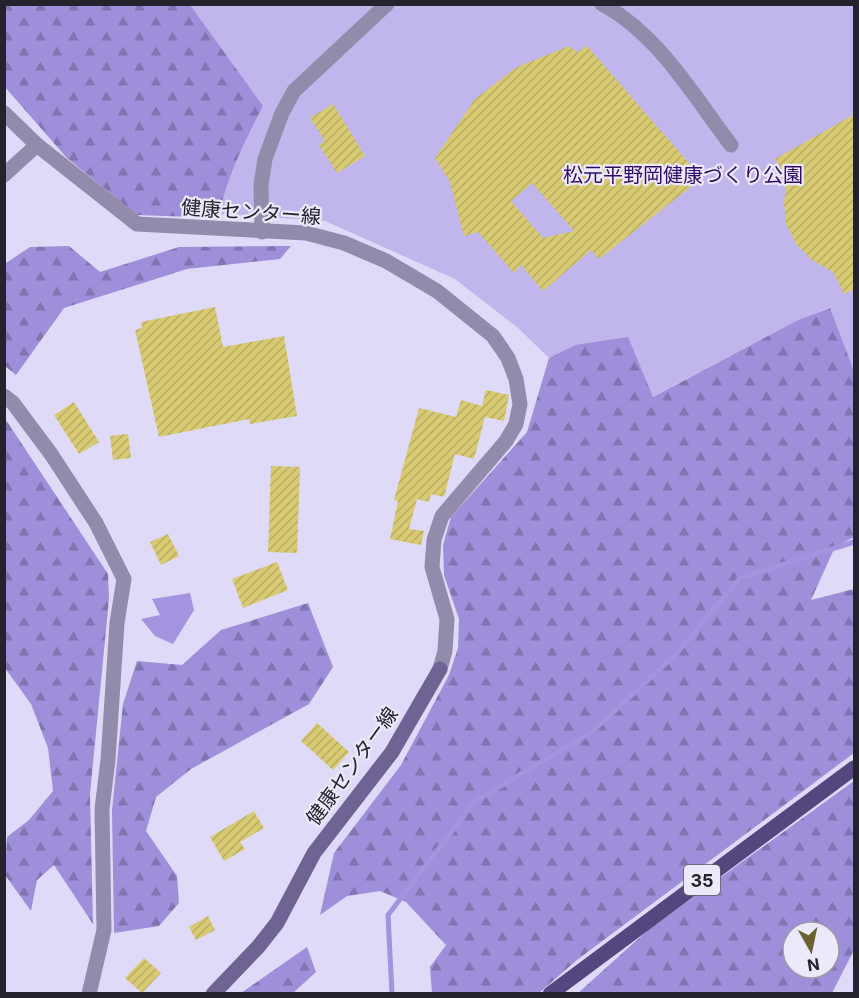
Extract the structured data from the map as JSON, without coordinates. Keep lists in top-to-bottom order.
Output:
{
  "streets": {
    "main road": ["35"],
    "street": ["健康センター線"]
  },
  "parks": ["松元平野岡健康づくり公園"],
  "north": "bottom"
}
